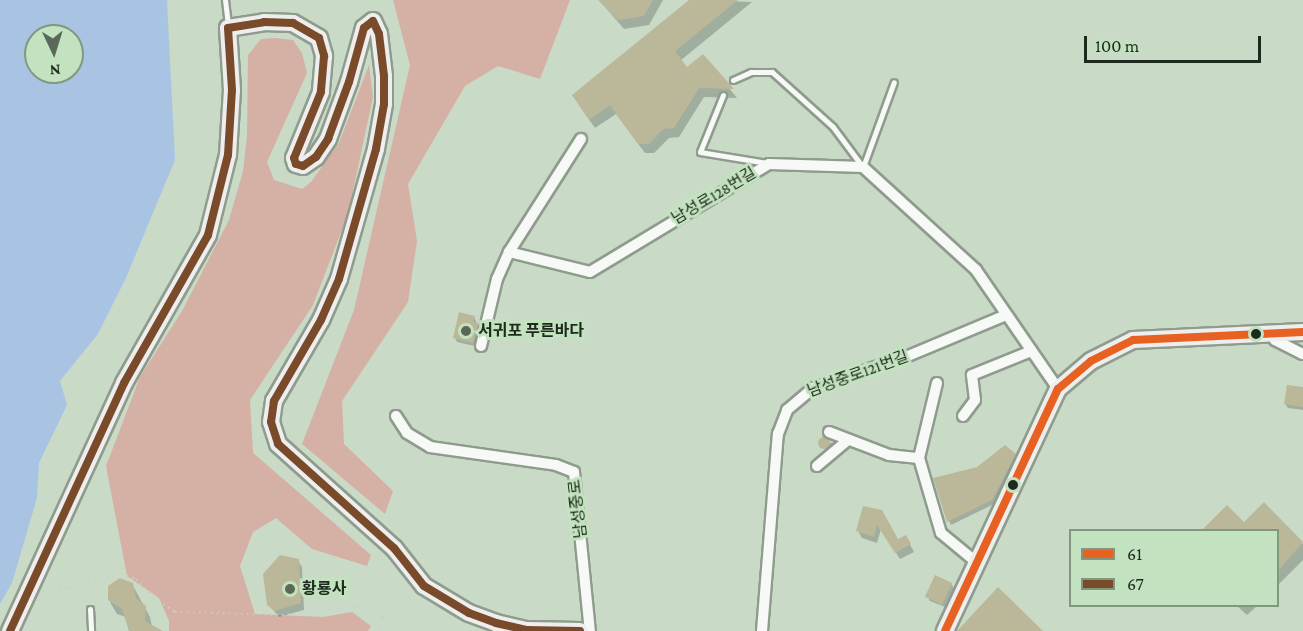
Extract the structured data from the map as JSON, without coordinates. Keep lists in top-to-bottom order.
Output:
{
  "streets": {
    "street": ["남성로128번길", "남성중로121번길", "남성중로"]
  },
  "places": ["서귀포 푸른바다", "황룡사"],
  "lines": ["transit line 67", "transit line 61"],
  "legend": ["61", "67"],
  "scale_bar": "100 m",
  "north": "bottom"
}
